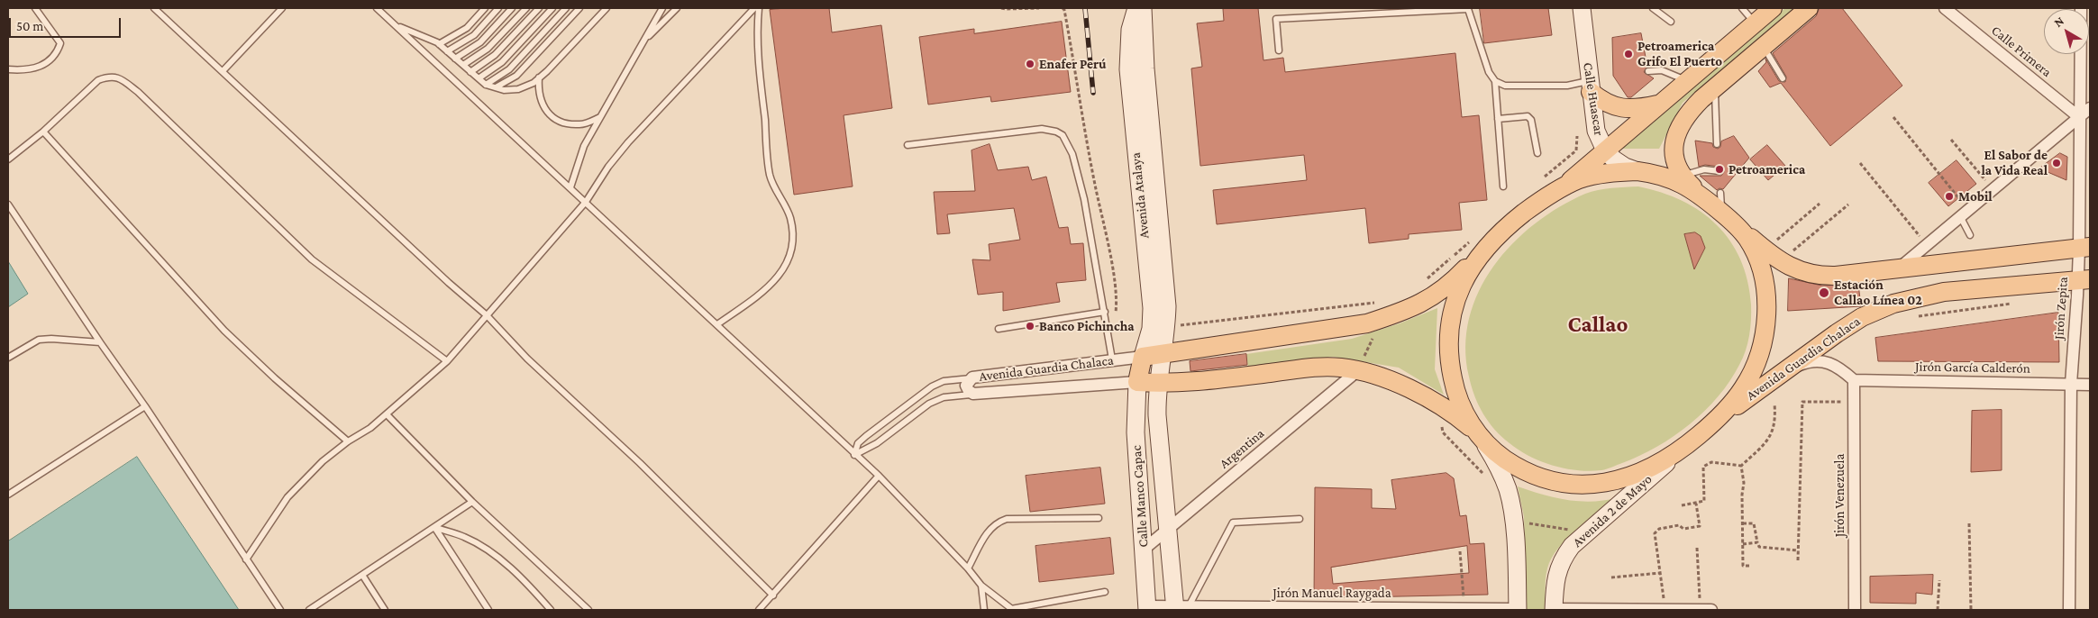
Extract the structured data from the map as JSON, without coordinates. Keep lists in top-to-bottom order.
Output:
{
  "streets": {
    "main road": [
      "Calle Huascar",
      "Avenida Atalaya",
      "Avenida Guardia Chalaca",
      "Calle Manco Capac",
      "Avenida 2 de Mayo"
    ],
    "street": [
      "Calle Primera",
      "Jirón Zepita",
      "Jirón García Calderón",
      "Argentina",
      "Jirón Venezuela",
      "Jirón Manuel Raygada"
    ]
  },
  "crossings": [
    ["Calle Primera", "Jirón Zepita"],
    ["Avenida Atalaya", "Avenida Guardia Chalaca"],
    ["Avenida Atalaya", "Calle Manco Capac"],
    ["Jirón Zepita", "Avenida Guardia Chalaca"],
    ["Jirón Zepita", "Jirón García Calderón"],
    ["Avenida Guardia Chalaca", "Argentina"],
    ["Avenida Guardia Chalaca", "Calle Manco Capac"],
    ["Jirón García Calderón", "Jirón Venezuela"],
    ["Argentina", "Calle Manco Capac"],
    ["Calle Manco Capac", "Jirón Manuel Raygada"]
  ],
  "districts": ["Callao"],
  "places": [
    "Petroamerica Grifo El Puerto",
    "Enafer Perú",
    "El Sabor de la Vida Real",
    "Petroamerica",
    "Mobil",
    "Estación Callao Línea 02",
    "Banco Pichincha"
  ],
  "scale_bar": "50 m",
  "north": "top left"
}
